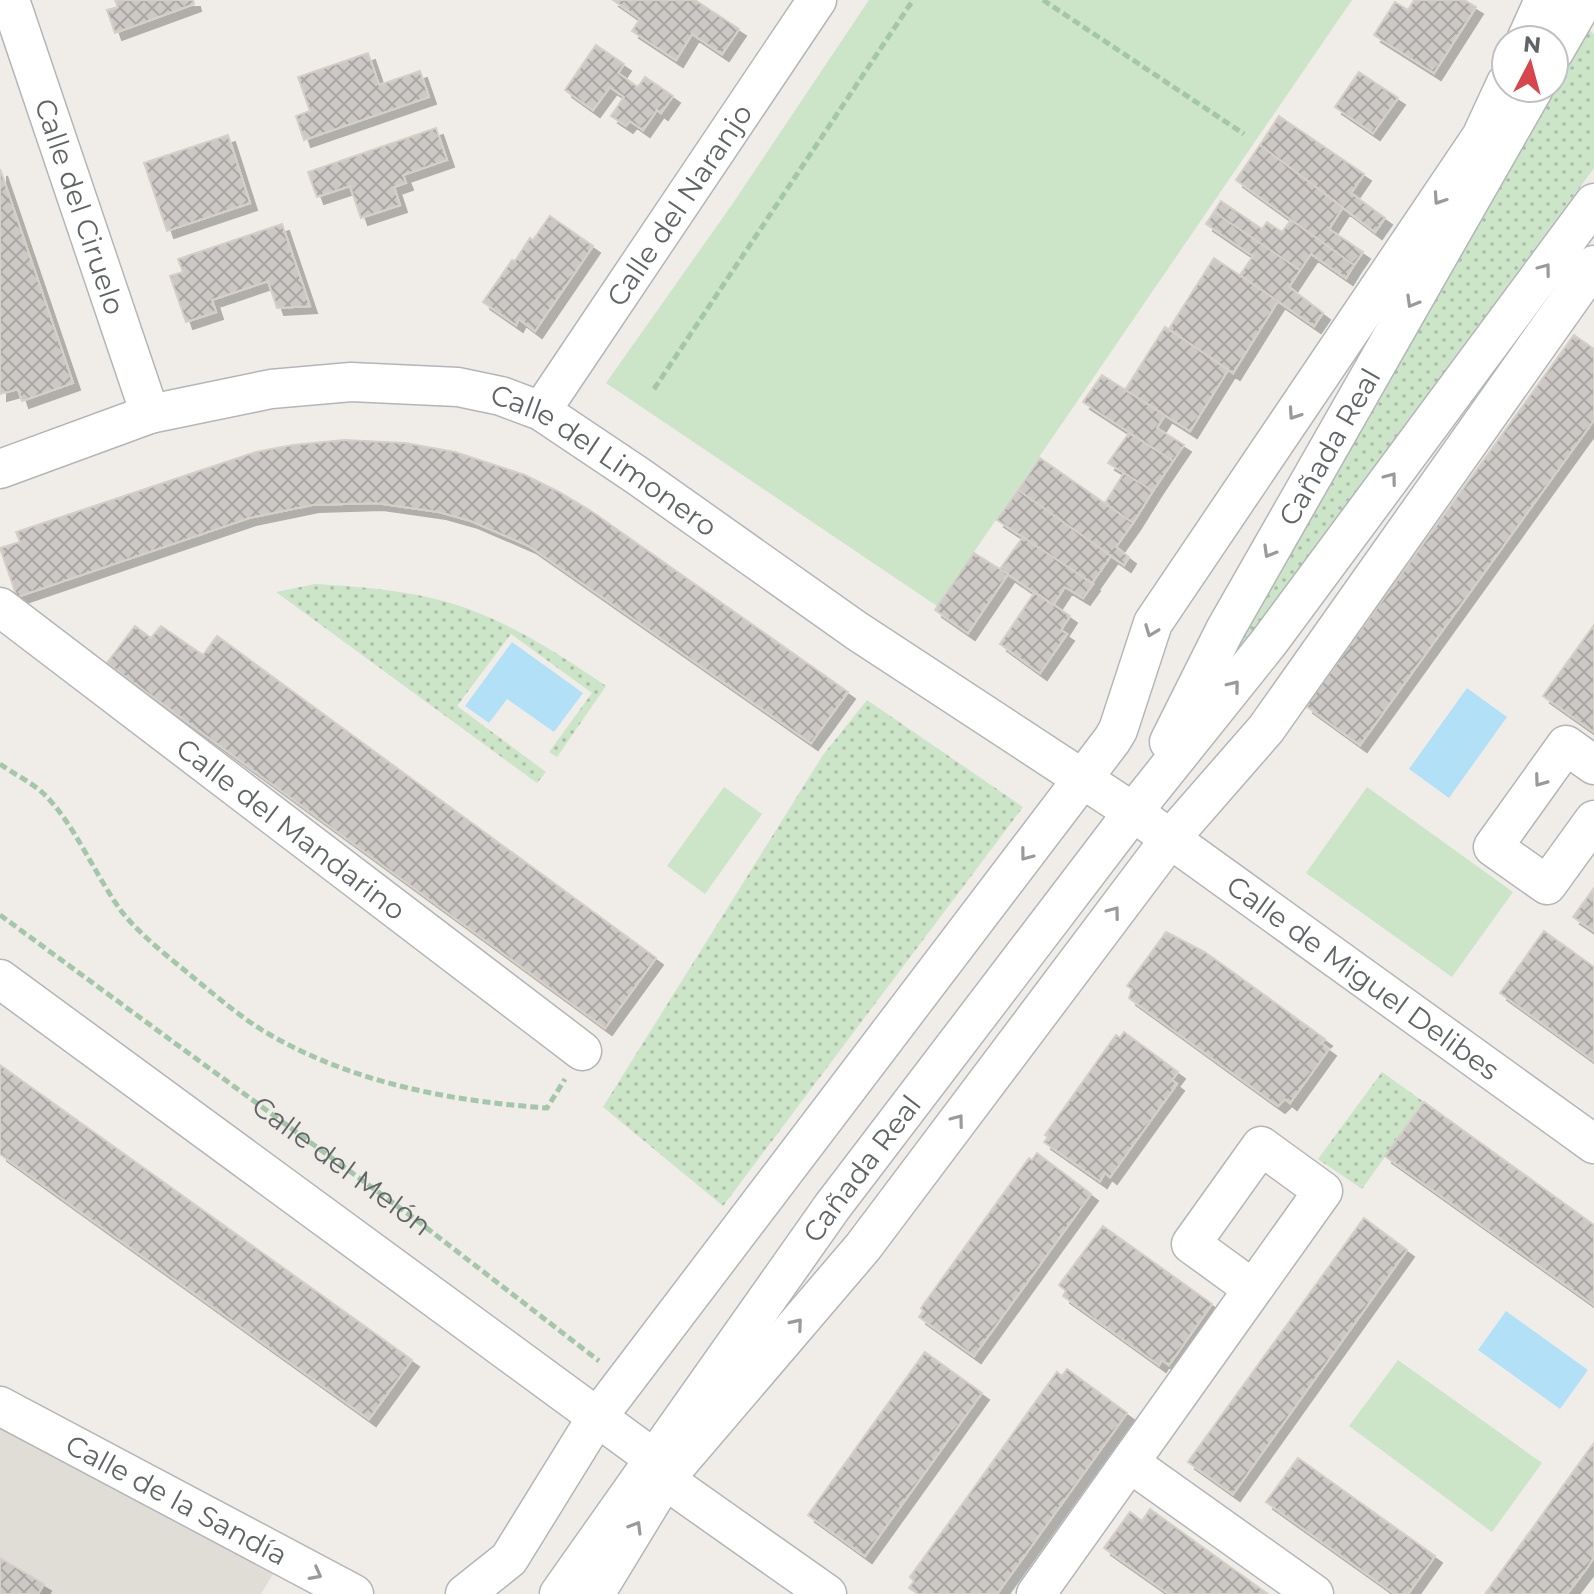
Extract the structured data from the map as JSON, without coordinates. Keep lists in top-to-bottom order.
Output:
{
  "streets": {
    "street": [
      "Calle del Naranjo",
      "Calle del Ciruelo",
      "Cañada Real",
      "Calle del Limonero",
      "Calle del Mandarino",
      "Calle de Miguel Delibes",
      "Calle del Melón",
      "Calle de la Sandía"
    ]
  },
  "crossings": [
    ["Calle del Naranjo", "Calle del Limonero"],
    ["Calle del Ciruelo", "Calle del Limonero"],
    ["Cañada Real", "Calle del Limonero"],
    ["Cañada Real", "Calle de Miguel Delibes"],
    ["Cañada Real", "Calle del Melón"],
    ["Calle del Limonero", "Calle de Miguel Delibes"]
  ],
  "one_way": ["Calle de la Sandía"],
  "north": "top"
}
